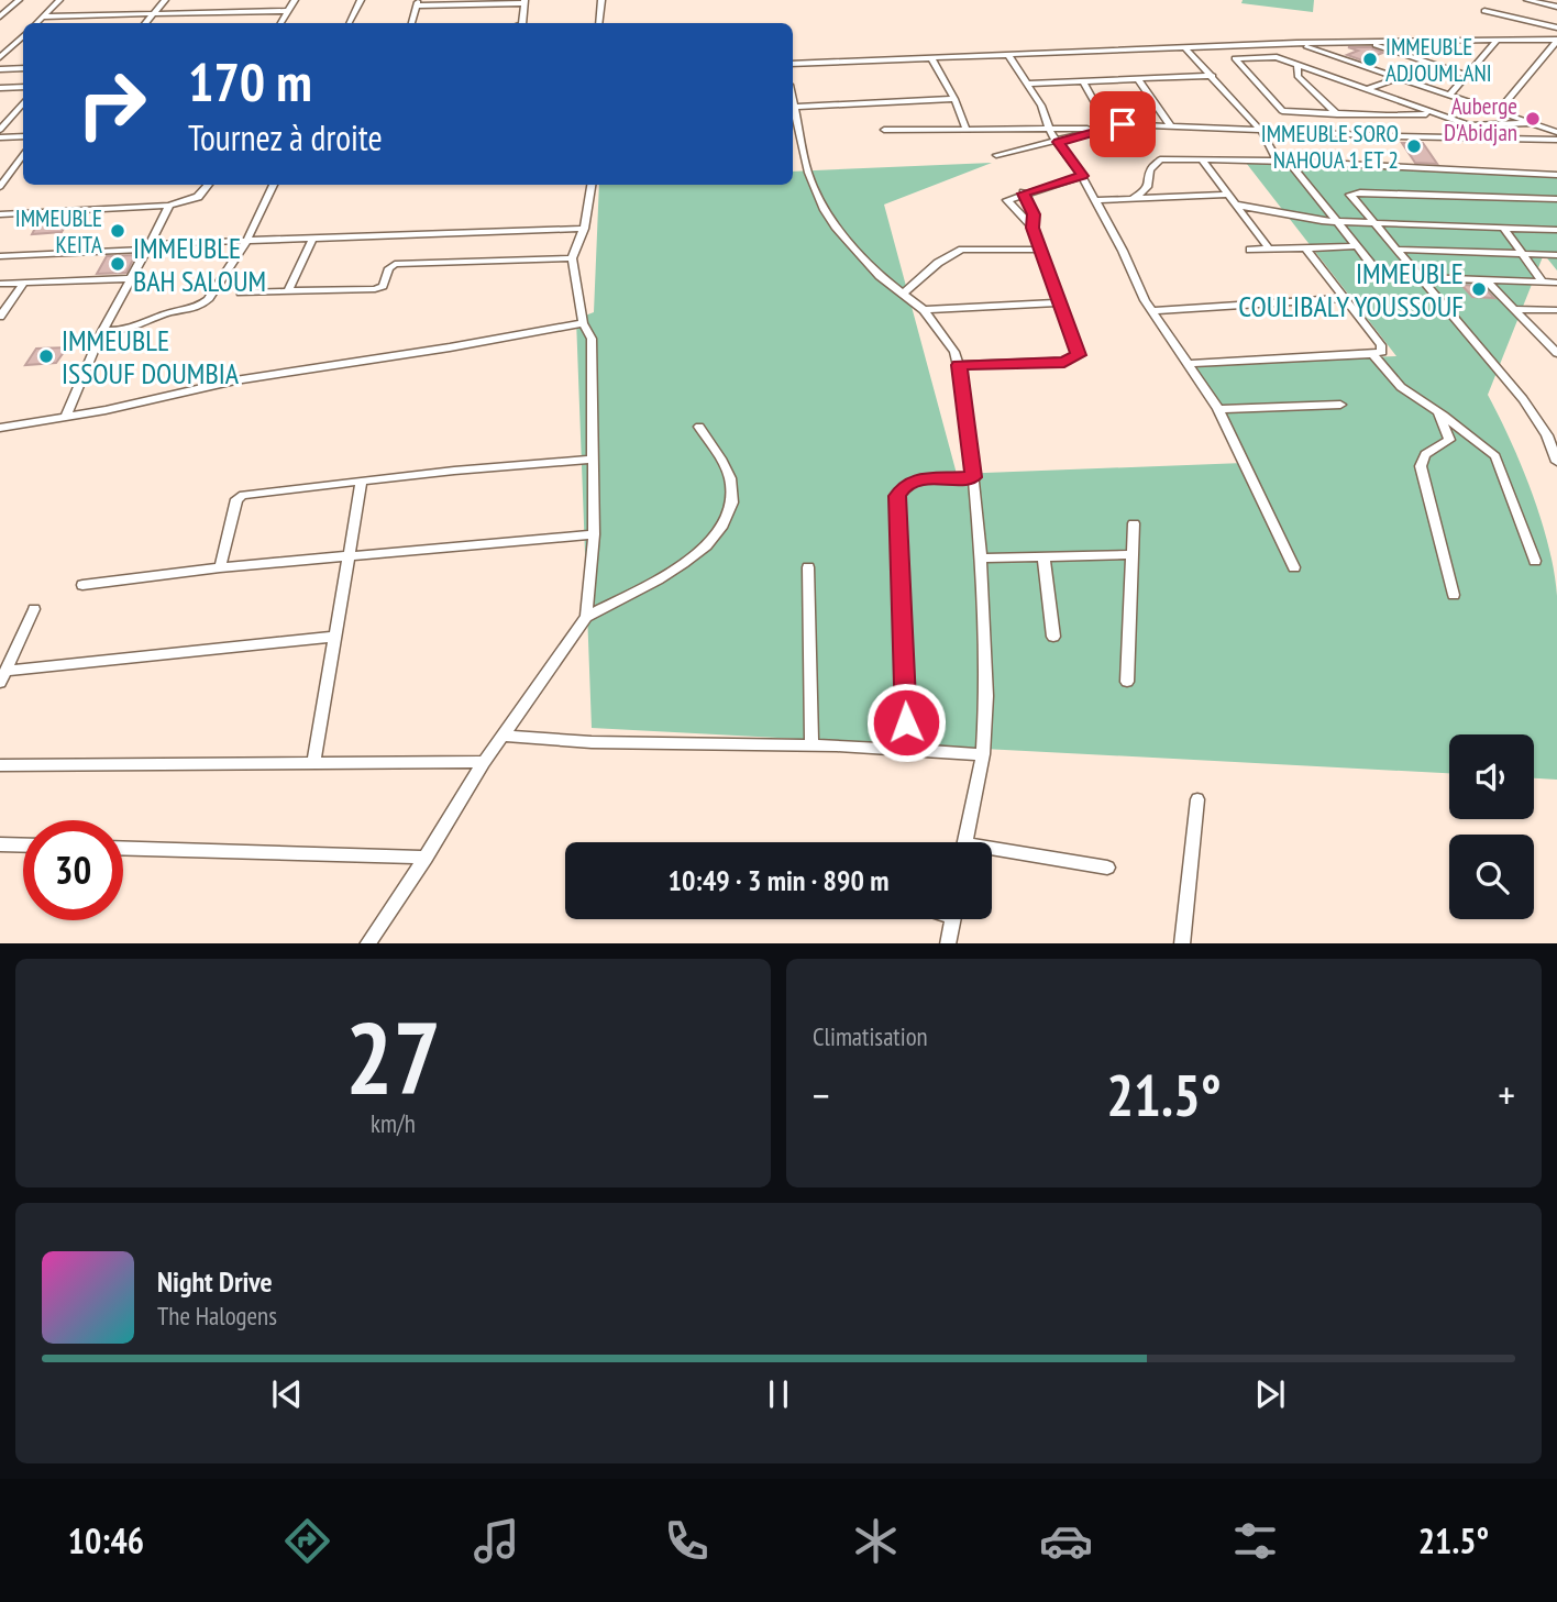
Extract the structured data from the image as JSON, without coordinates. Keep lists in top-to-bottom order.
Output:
{
  "places": [
    "IMMEUBLE ADJOUMLANI",
    "Auberge D'Abidjan",
    "IMMEUBLE SORO NAHOUA 1 ET 2",
    "IMMEUBLE KEITA",
    "IMMEUBLE BAH SALOUM",
    "IMMEUBLE COULIBALY YOUSSOUF",
    "IMMEUBLE ISSOUF DOUMBIA"
  ],
  "page": {
    "turn": ["170 m", "Tournez à droite"],
    "limit": "30",
    "trip": "10:49 · 3 min · 890 m",
    "tile": [
      ["27", "km/h"],
      "Climatisation"
    ],
    "heat": ["−", "21.5°", "+"],
    "song": ["Night Drive", "The Halogens"],
    "tabs": ["10:46", "21.5°"]
  }
}
